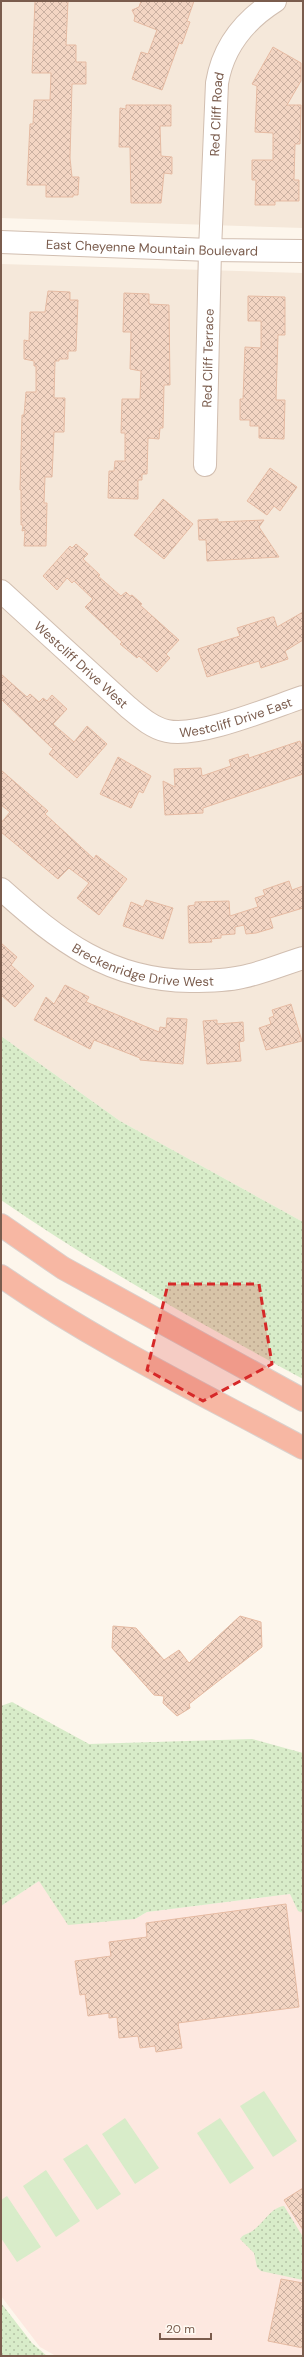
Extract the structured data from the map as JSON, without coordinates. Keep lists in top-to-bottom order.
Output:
{
  "streets": {
    "street": [
      "Red Cliff Road",
      "East Cheyenne Mountain Boulevard",
      "Red Cliff Terrace",
      "Westcliff Drive West",
      "Westcliff Drive East",
      "Breckenridge Drive West"
    ]
  },
  "crossings": [
    ["Red Cliff Road", "East Cheyenne Mountain Boulevard"],
    ["Red Cliff Road", "Red Cliff Terrace"],
    ["East Cheyenne Mountain Boulevard", "Red Cliff Terrace"],
    ["Westcliff Drive West", "Westcliff Drive East"]
  ],
  "scale_bar": "20 m"
}
